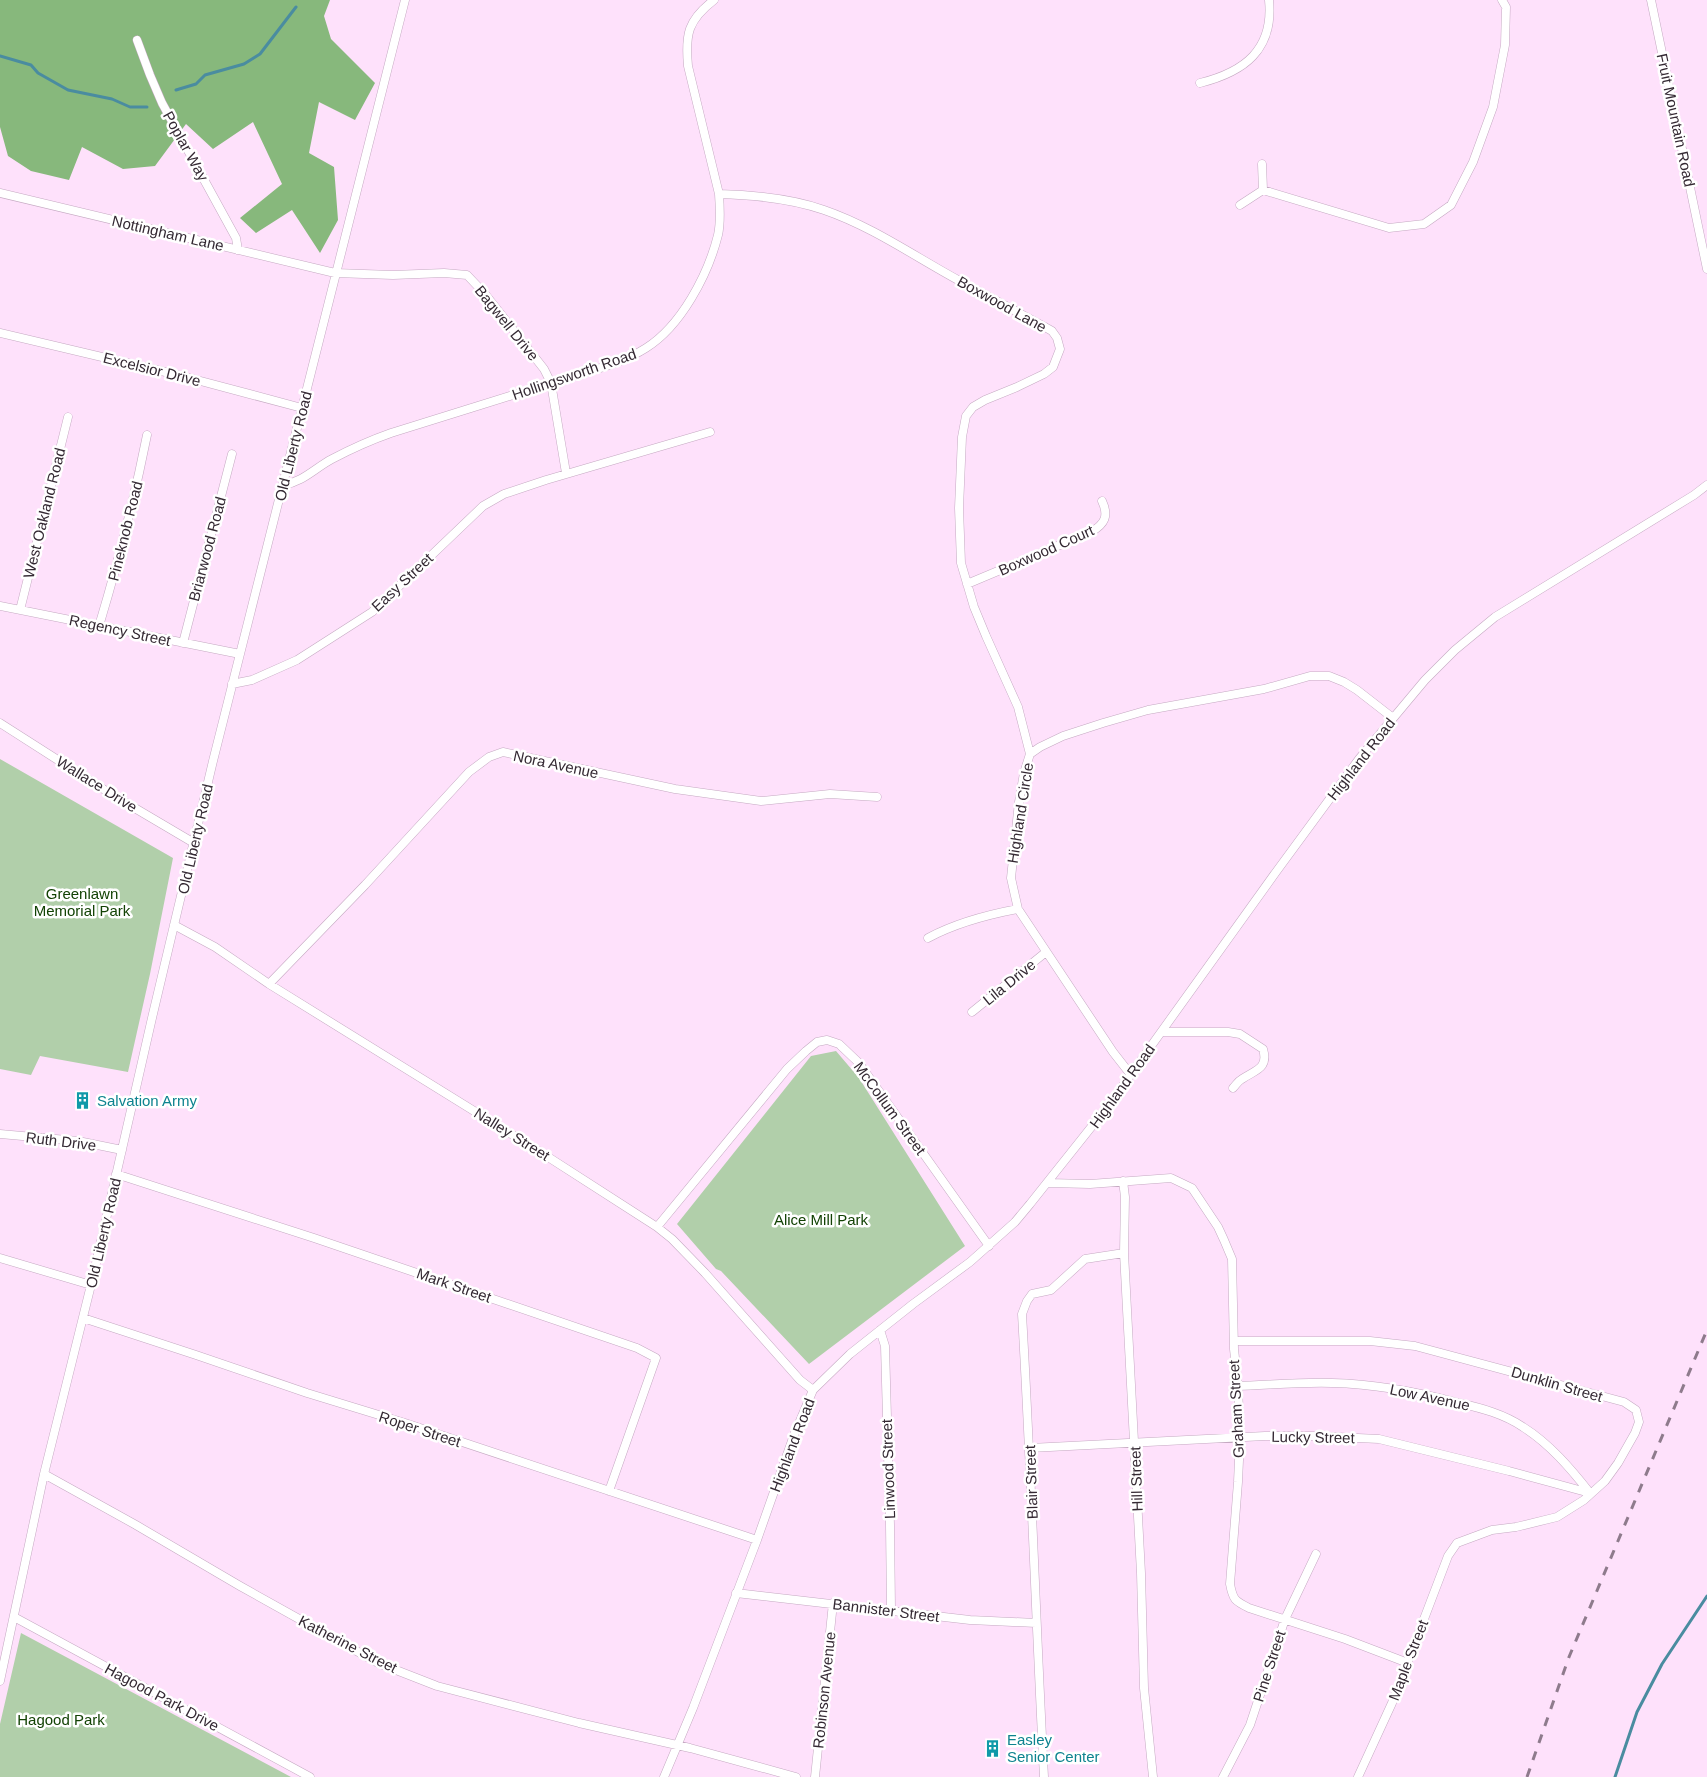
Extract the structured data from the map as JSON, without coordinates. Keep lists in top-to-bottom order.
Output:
{
  "streets": {
    "street": [
      "Fruit Mountain Road",
      "Poplar Way",
      "Nottingham Lane",
      "Boxwood Lane",
      "Bagwell Drive",
      "Excelsior Drive",
      "Hollingsworth Road",
      "Old Liberty Road",
      "West Oakland Road",
      "Pineknob Road",
      "Briarwood Road",
      "Boxwood Court",
      "Easy Street",
      "Regency Street",
      "Highland Road",
      "Nora Avenue",
      "Wallace Drive",
      "Highland Circle",
      "Lila Drive",
      "McCollum Street",
      "Nalley Street",
      "Ruth Drive",
      "Mark Street",
      "Dunklin Street",
      "Low Avenue",
      "Graham Street",
      "Roper Street",
      "Lucky Street",
      "Linwood Street",
      "Hill Street",
      "Blair Street",
      "Bannister Street",
      "Katherine Street",
      "Maple Street",
      "Pine Street",
      "Robinson Avenue",
      "Hagood Park Drive"
    ]
  },
  "crossings": [
    ["Poplar Way", "Nottingham Lane"],
    ["Nottingham Lane", "Bagwell Drive"],
    ["Nottingham Lane", "Old Liberty Road"],
    ["Boxwood Lane", "Hollingsworth Road"],
    ["Boxwood Lane", "Boxwood Court"],
    ["Boxwood Lane", "Highland Circle"],
    ["Bagwell Drive", "Hollingsworth Road"],
    ["Bagwell Drive", "Old Liberty Road"],
    ["Excelsior Drive", "Old Liberty Road"],
    ["Hollingsworth Road", "Old Liberty Road"],
    ["Old Liberty Road", "Easy Street"],
    ["Old Liberty Road", "Regency Street"],
    ["Old Liberty Road", "Wallace Drive"],
    ["Old Liberty Road", "Nalley Street"],
    ["Old Liberty Road", "Ruth Drive"],
    ["Old Liberty Road", "Mark Street"],
    ["Old Liberty Road", "Roper Street"],
    ["Old Liberty Road", "Katherine Street"],
    ["Old Liberty Road", "Hagood Park Drive"],
    ["West Oakland Road", "Regency Street"],
    ["Pineknob Road", "Regency Street"],
    ["Briarwood Road", "Regency Street"],
    ["Highland Road", "Highland Circle"],
    ["Highland Road", "McCollum Street"],
    ["Highland Road", "Nalley Street"],
    ["Highland Road", "Graham Street"],
    ["Highland Road", "Roper Street"],
    ["Highland Road", "Linwood Street"],
    ["Highland Road", "Bannister Street"],
    ["Highland Road", "Katherine Street"],
    ["Nora Avenue", "Nalley Street"],
    ["Highland Circle", "Lila Drive"],
    ["McCollum Street", "Nalley Street"],
    ["Mark Street", "Roper Street"],
    ["Dunklin Street", "Low Avenue"],
    ["Dunklin Street", "Graham Street"],
    ["Dunklin Street", "Lucky Street"],
    ["Dunklin Street", "Maple Street"],
    ["Low Avenue", "Graham Street"],
    ["Low Avenue", "Lucky Street"],
    ["Graham Street", "Lucky Street"],
    ["Graham Street", "Hill Street"],
    ["Graham Street", "Maple Street"],
    ["Graham Street", "Pine Street"],
    ["Lucky Street", "Hill Street"],
    ["Lucky Street", "Blair Street"],
    ["Linwood Street", "Bannister Street"],
    ["Hill Street", "Blair Street"],
    ["Blair Street", "Bannister Street"],
    ["Bannister Street", "Robinson Avenue"]
  ],
  "parks": ["Greenlawn Memorial Park", "Alice Mill Park", "Hagood Park"],
  "places": {
    "building": ["Salvation Army", "Easley Senior Center"]
  }
}
